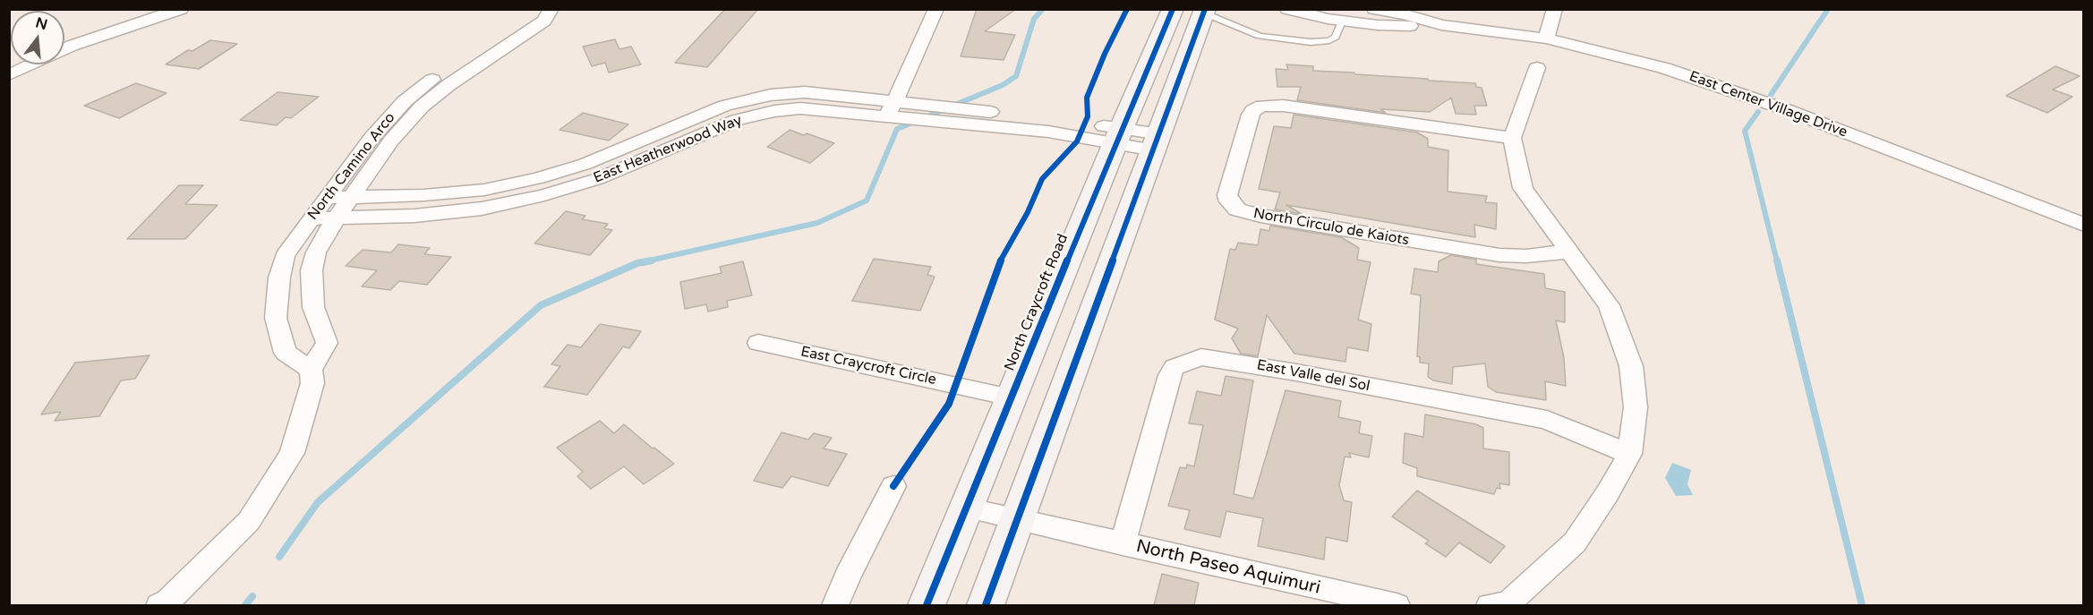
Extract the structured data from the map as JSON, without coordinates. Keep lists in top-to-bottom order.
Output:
{
  "streets": {
    "main road": ["North Craycroft Road"],
    "street": [
      "East Center Village Drive",
      "East Heatherwood Way",
      "North Camino Arco",
      "North Circulo de Kaiots",
      "East Craycroft Circle",
      "East Valle del Sol",
      "North Paseo Aquimuri"
    ]
  },
  "crossings": [
    ["East Heatherwood Way", "North Camino Arco"],
    ["East Heatherwood Way", "North Craycroft Road"],
    ["North Craycroft Road", "East Craycroft Circle"],
    ["North Craycroft Road", "North Paseo Aquimuri"],
    ["East Valle del Sol", "North Paseo Aquimuri"]
  ],
  "north": "top"
}
